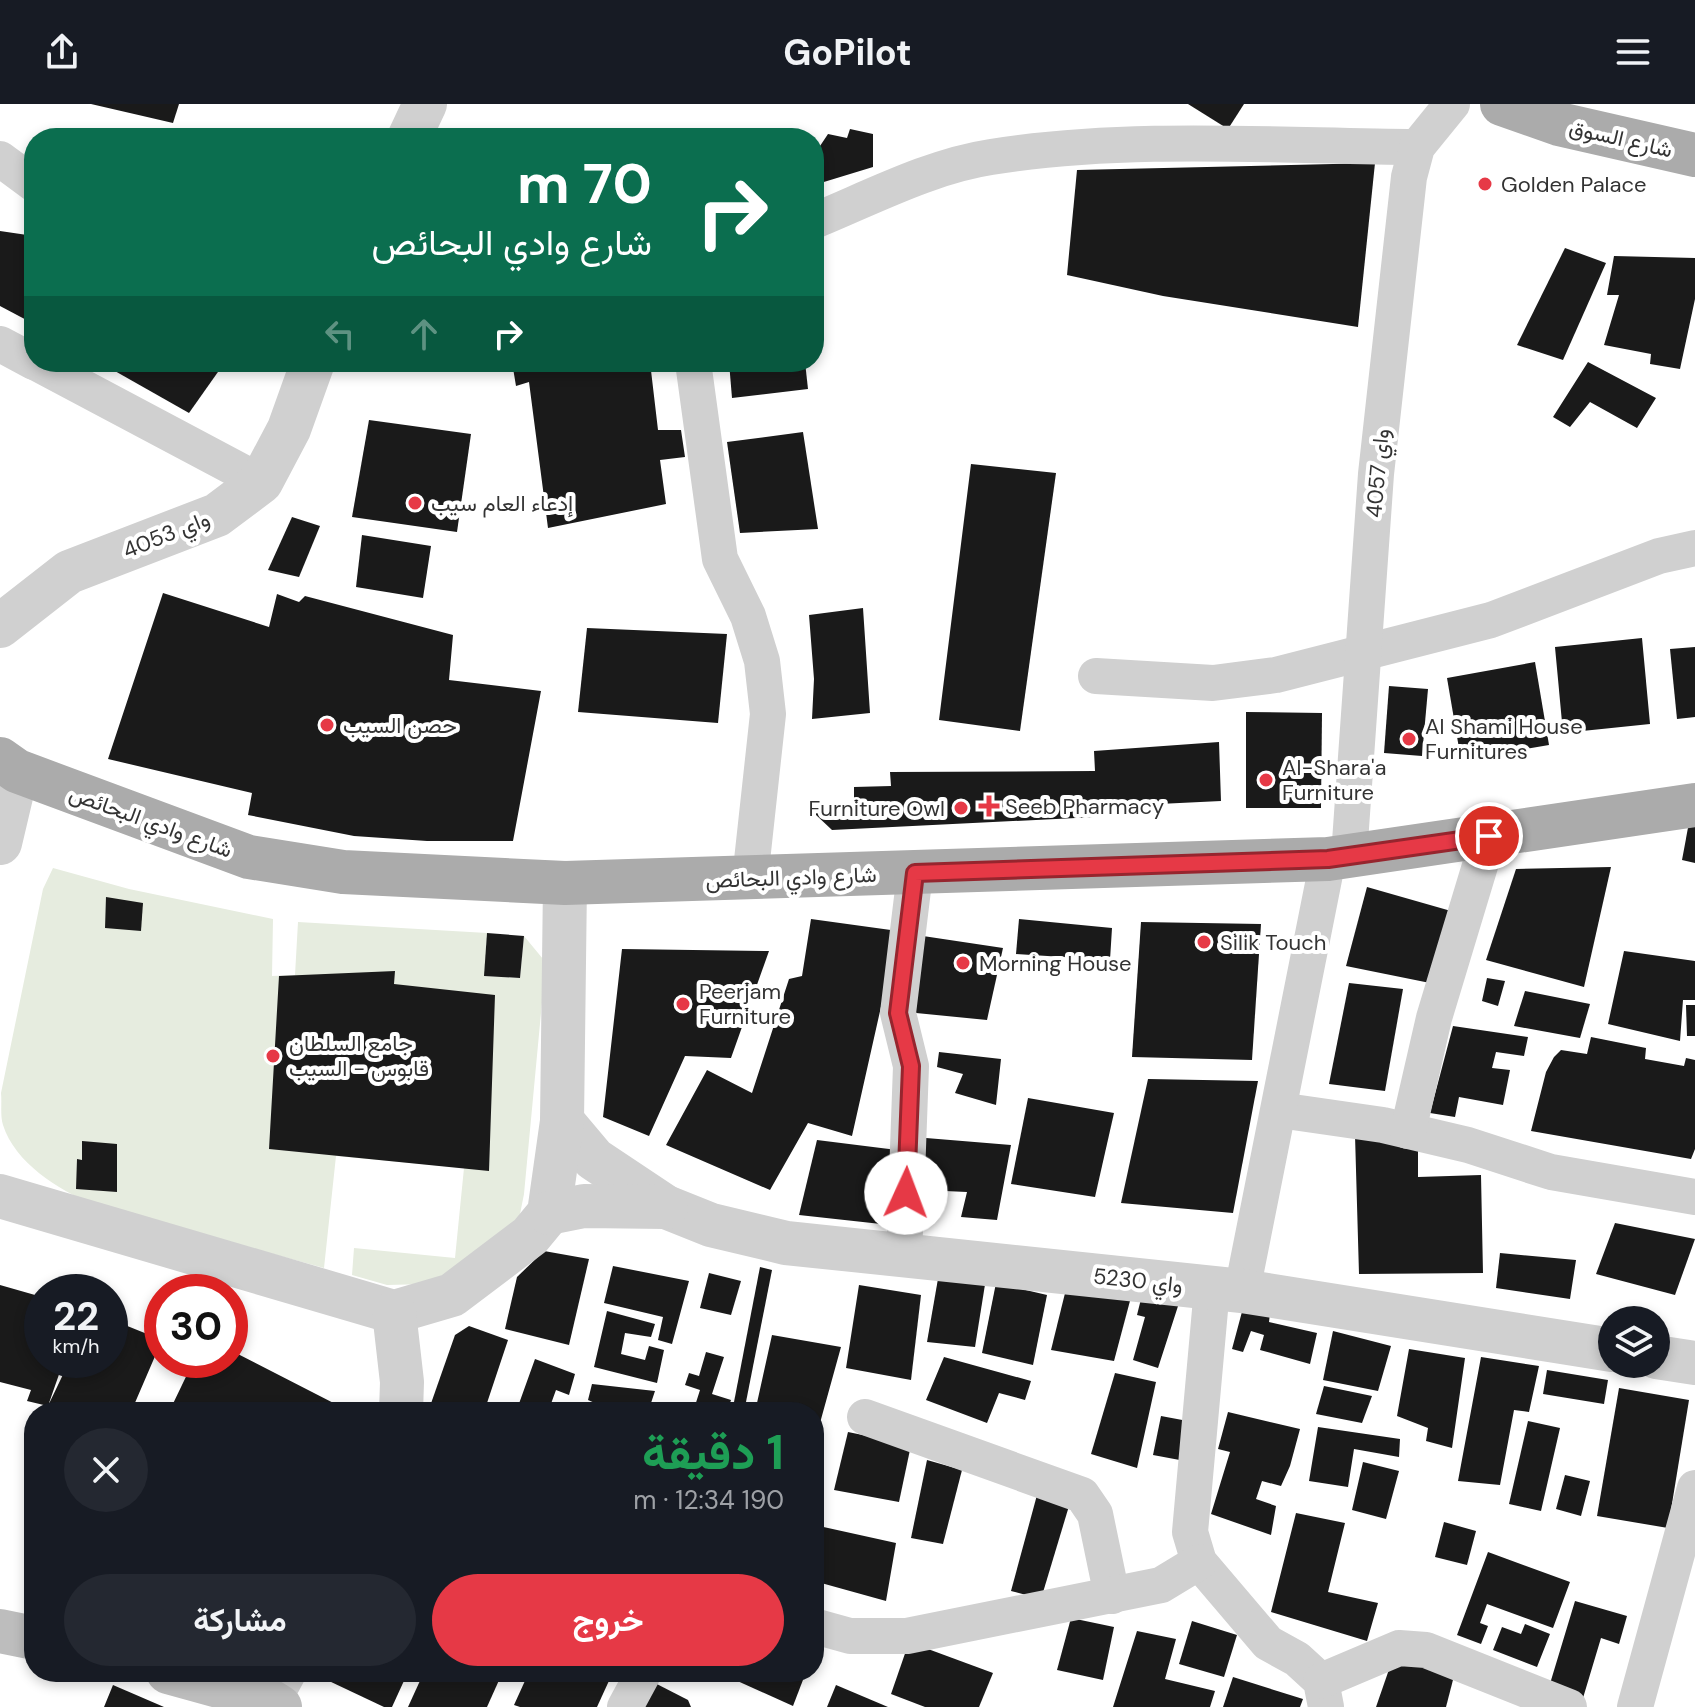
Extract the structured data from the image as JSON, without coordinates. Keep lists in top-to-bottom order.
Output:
{
  "streets": {
    "main road": ["شارع السوق", "شارع وادي البحائص"],
    "street": ["واي 4057", "واي 4053", "واي 5230"]
  },
  "crossings": [
    ["واي 4057", "شارع وادي البحائص"],
    ["واي 4057", "واي 5230"]
  ],
  "places": {
    "other": [
      "Golden Palace",
      "إدعاء العام سيب",
      "حصن السيب",
      "Al Shami House Furnitures",
      "Al-Shara'a Furniture",
      "Furniture Owl",
      "Silik Touch",
      "Morning House",
      "Peerjam Furniture",
      "جامع السلطان قابوس - السيب"
    ],
    "health": ["Seeb Pharmacy"]
  },
  "page": {
    "header": "GoPilot",
    "turn": ["70 m", "شارع وادي البحائص"],
    "speed": "22 km/h",
    "limit": "30",
    "heading": ["1 دقيقة", "190 m · 12:34"],
    "buttons": ["خروج", "مشاركة"]
  }
}
